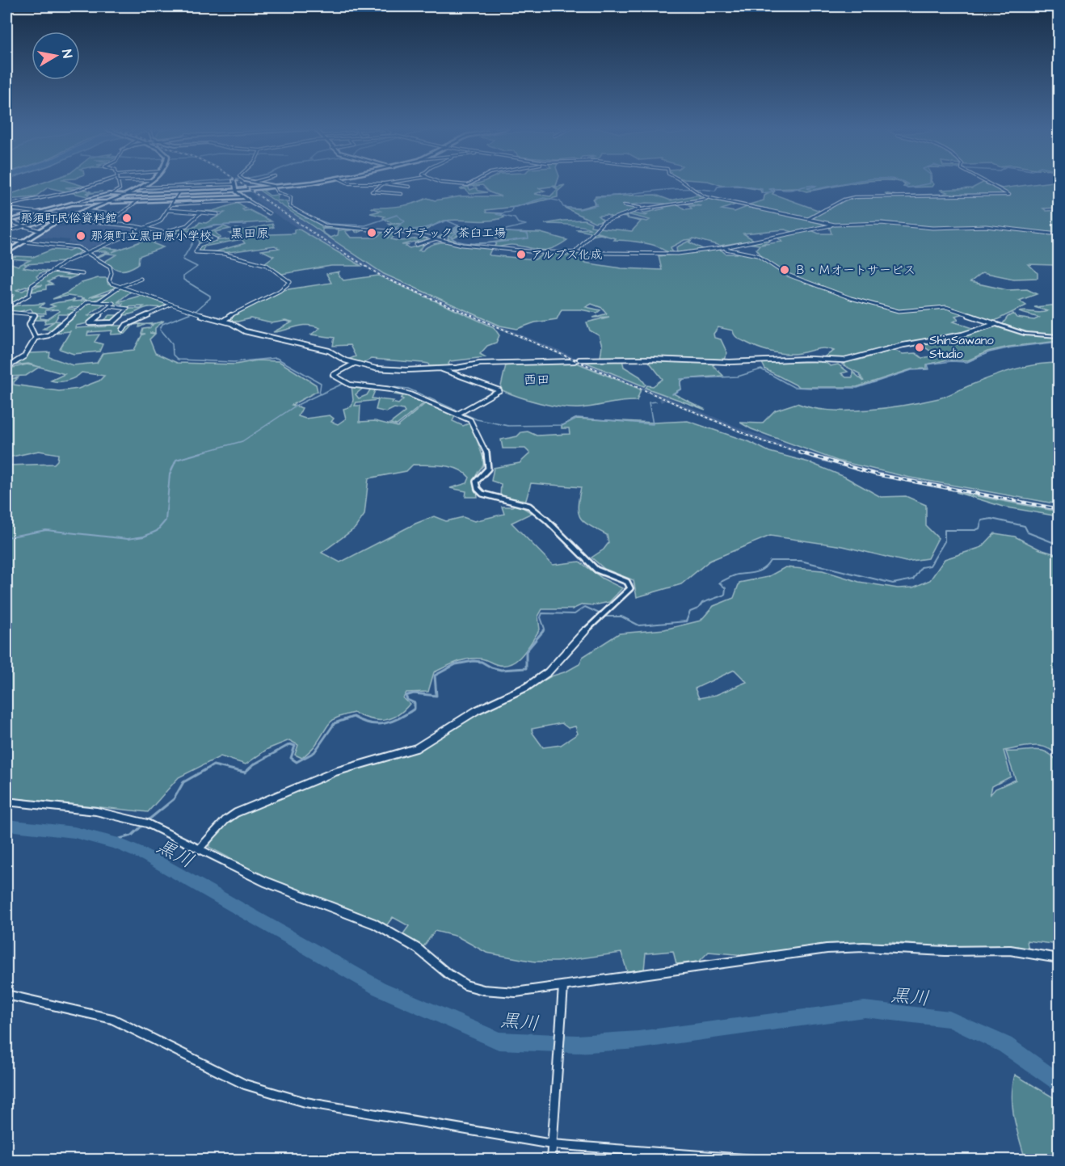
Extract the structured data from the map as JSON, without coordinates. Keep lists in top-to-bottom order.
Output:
{
  "districts": ["黒田原", "西田"],
  "water": ["黒川"],
  "places": [
    "那須町民俗資料館",
    "ダイナテック 茶臼工場",
    "那須町立黒田原小学校",
    "アルプス化成",
    "Ｂ・Ｍオートサービス",
    "ShinSawano Studio"
  ],
  "north": "right"
}
